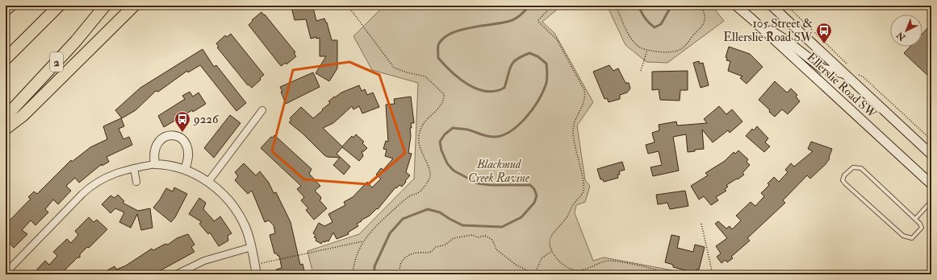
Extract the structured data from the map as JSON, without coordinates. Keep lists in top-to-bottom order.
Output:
{
  "streets": {
    "highway": ["2"],
    "main road": ["Ellerslie Road SW"]
  },
  "parks": ["Blackmud Creek Ravine"],
  "places": {
    "bus stop": ["105 Street & Ellerslie Road SW", "9226"]
  },
  "north": "bottom left"
}
